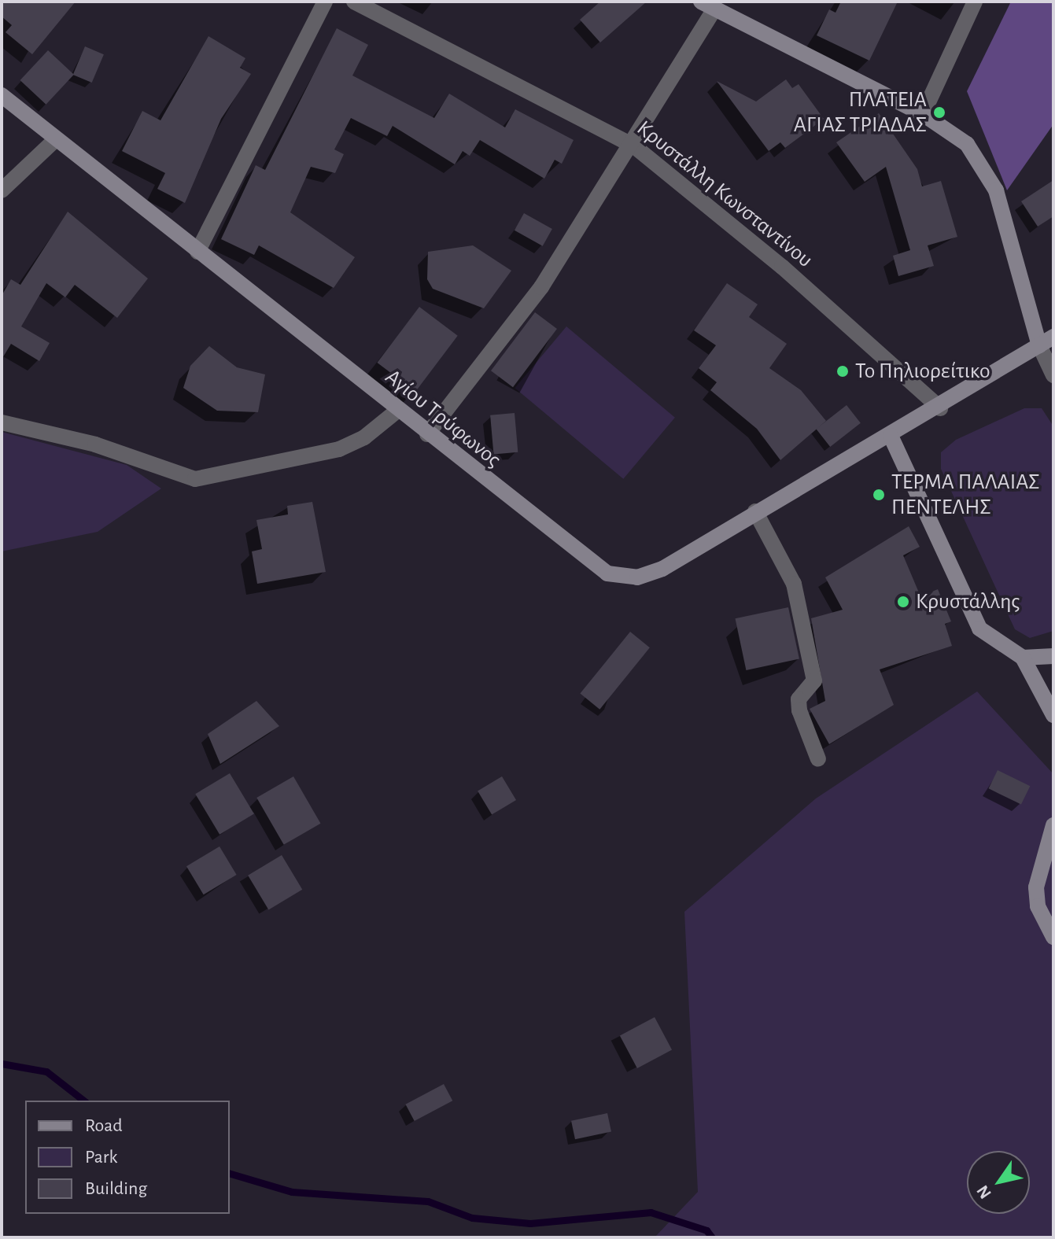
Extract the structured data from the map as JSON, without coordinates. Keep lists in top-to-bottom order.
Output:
{
  "streets": {
    "main road": ["Αγίου Τρύφωνος"],
    "street": ["Κρυστάλλη Κωνσταντίνου"]
  },
  "crossings": [
    ["Κρυστάλλη Κωνσταντίνου", "Αγίου Τρύφωνος"]
  ],
  "places": [
    "ΠΛΑΤΕΙΑ ΑΓΙΑΣ ΤΡΙΑΔΑΣ",
    "Το Πηλιορείτικο",
    "ΤΕΡΜΑ ΠΑΛΑΙΑΣ ΠΕΝΤΕΛΗΣ",
    "Κρυστάλλης"
  ],
  "legend": ["Road", "Park", "Building"],
  "north": "bottom left"
}
